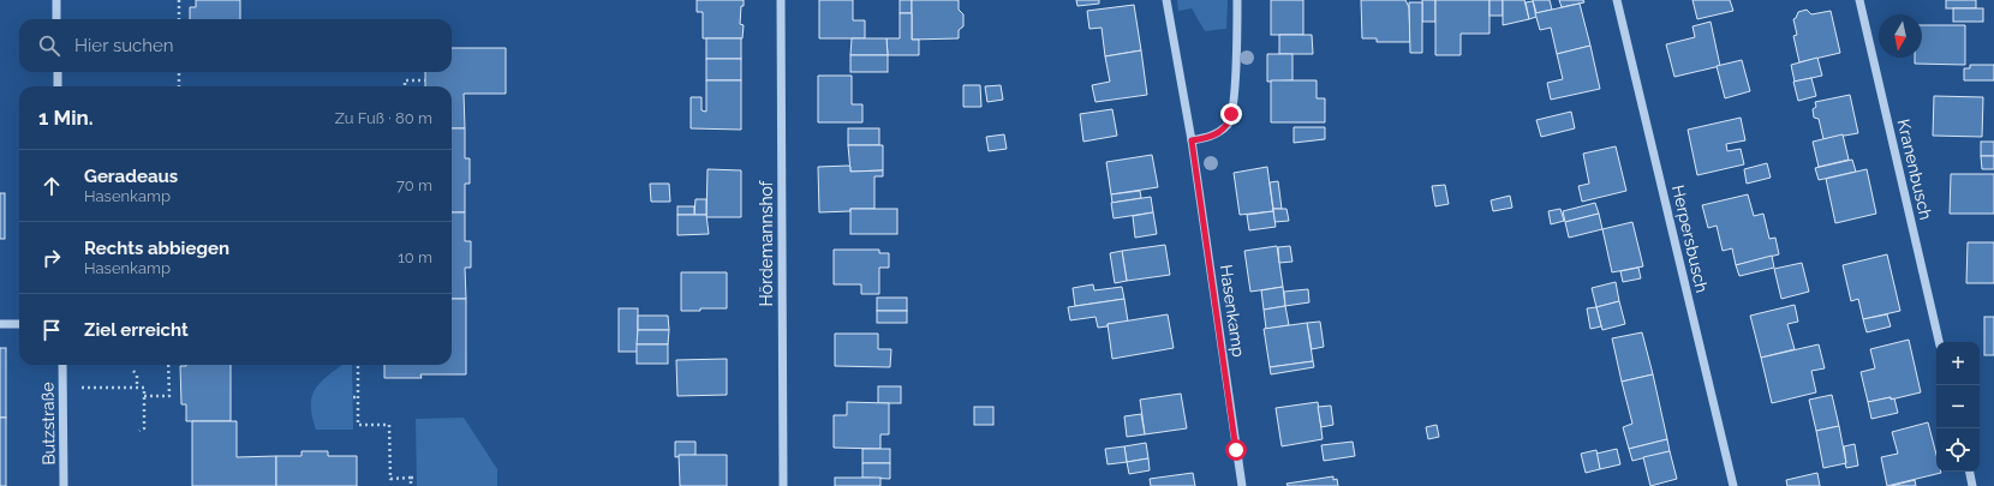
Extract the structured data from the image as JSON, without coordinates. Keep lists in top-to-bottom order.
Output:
{
  "streets": {
    "street": [
      "Kranenbusch",
      "Herpersbusch",
      "Hördemannshof",
      "Hasenkamp",
      "Butzstraße"
    ]
  },
  "north": "bottom",
  "page": {
    "search": "Hier suchen",
    "heading": ["1 Min.", "Zu Fuß · 80 m"],
    "list": [
      ["Geradeaus", "Hasenkamp", "70 m"],
      ["Rechts abbiegen", "Hasenkamp", "10 m"],
      "Ziel erreicht"
    ],
    "map_buttons": ["+", "−"]
  }
}
